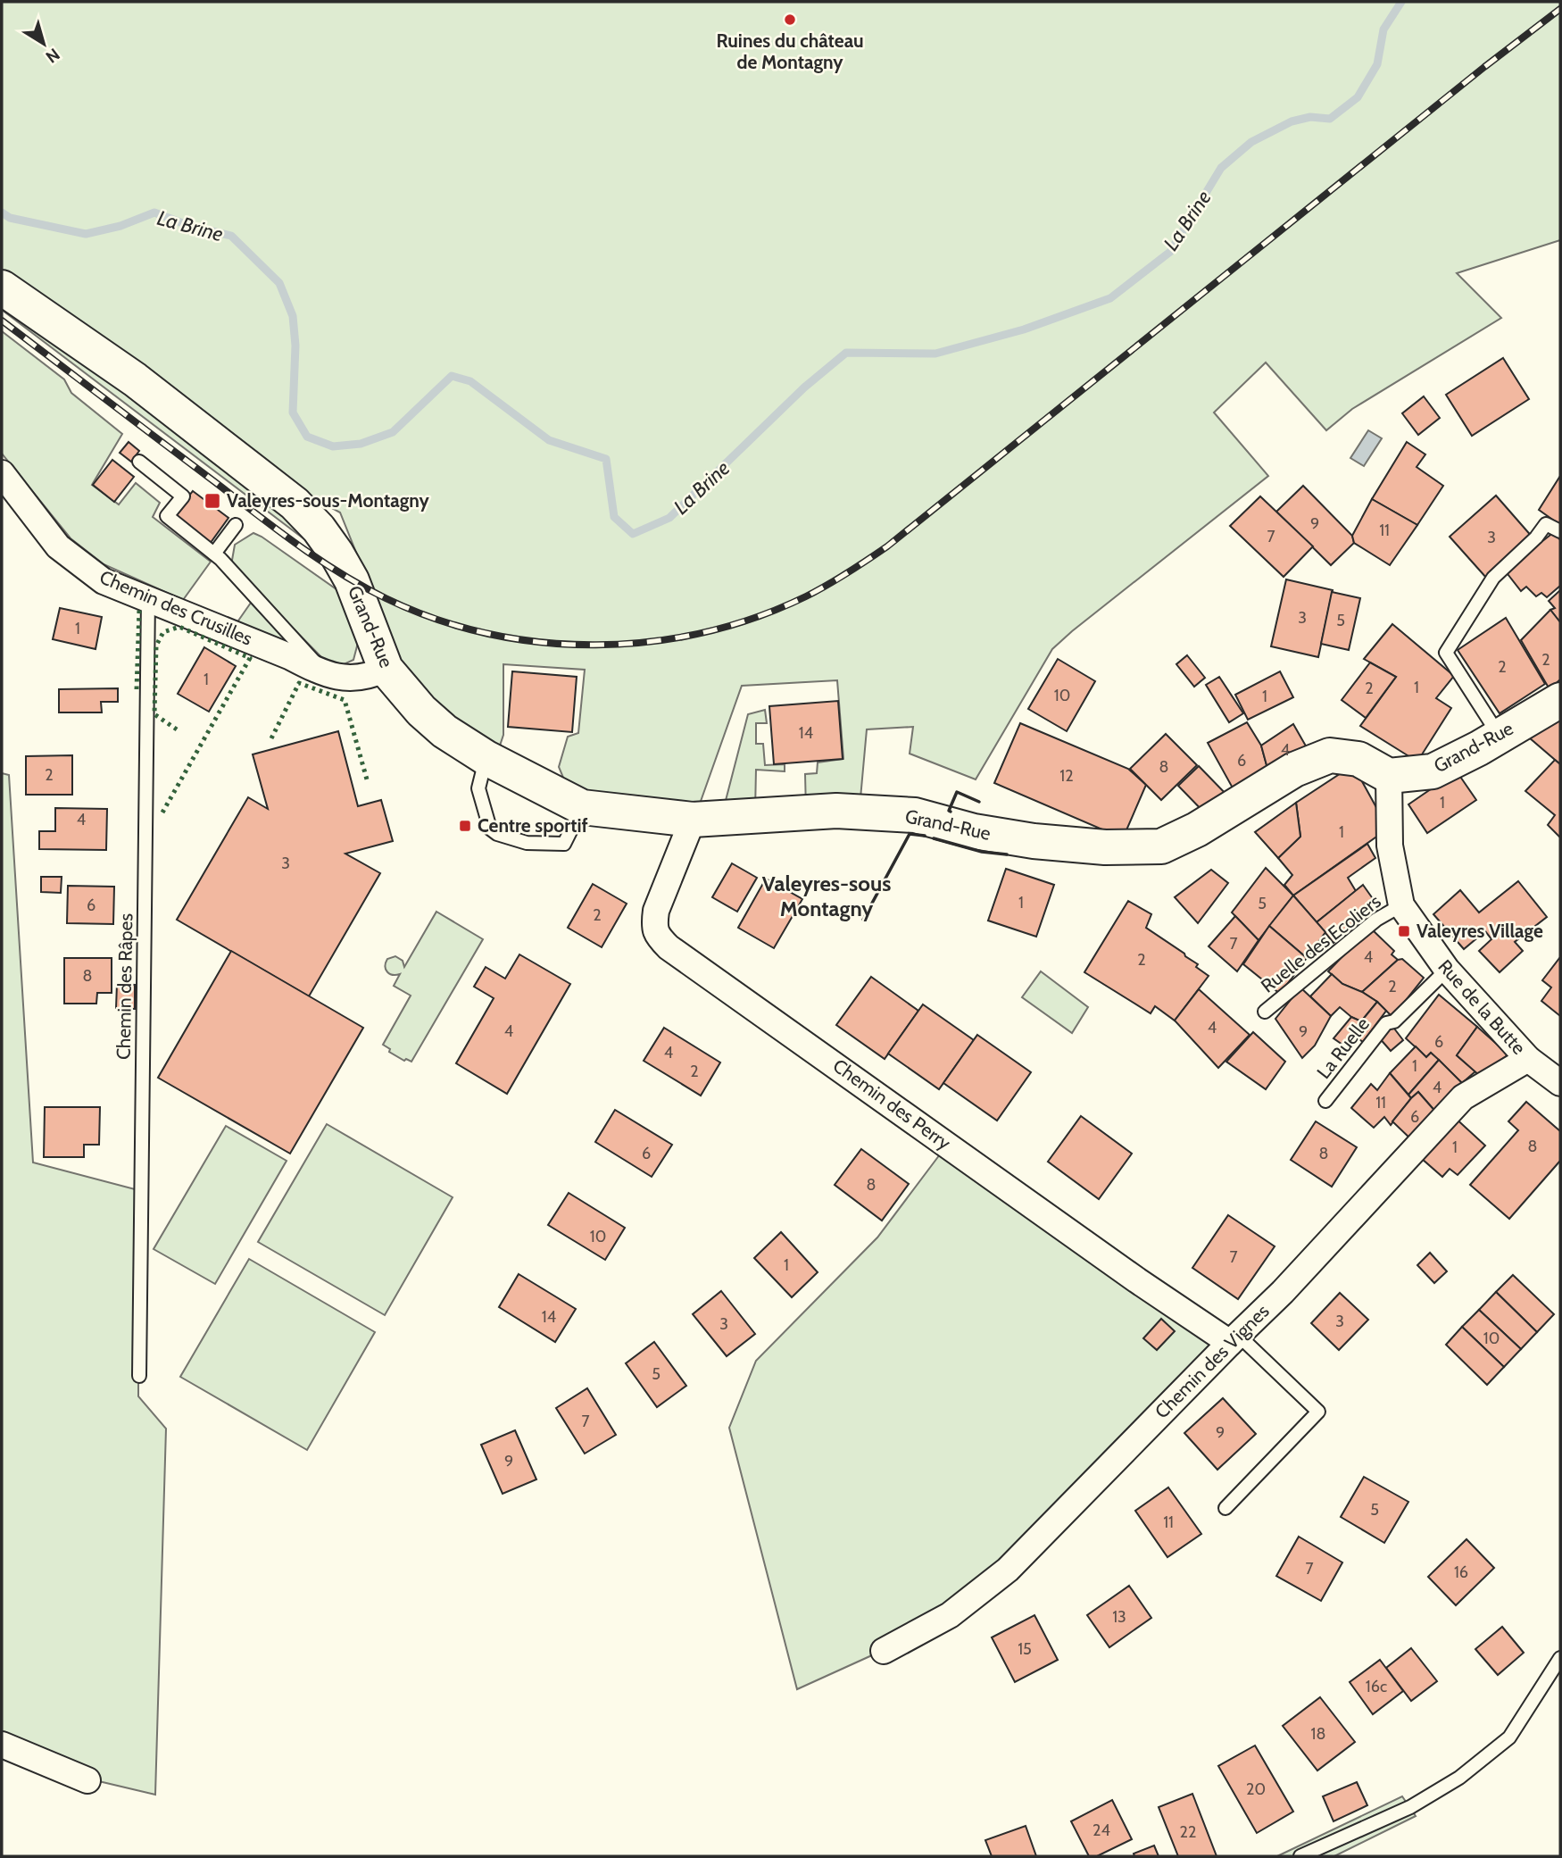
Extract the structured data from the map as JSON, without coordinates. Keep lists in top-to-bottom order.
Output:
{
  "streets": {
    "street": [
      "Chemin des Crusilles",
      "Grand-Rue",
      "Rue de la Butte",
      "Chemin des Perry",
      "Chemin des Vignes"
    ],
    "lane": ["Ruelle des Ecoliers", "Chemin des Râpes", "La Ruelle"]
  },
  "crossings": [
    ["Chemin des Crusilles", "Grand-Rue"],
    ["Chemin des Crusilles", "Chemin des Râpes"],
    ["Grand-Rue", "Rue de la Butte"],
    ["Grand-Rue", "Chemin des Perry"],
    ["Ruelle des Ecoliers", "Rue de la Butte"],
    ["Rue de la Butte", "La Ruelle"],
    ["Rue de la Butte", "Chemin des Vignes"],
    ["Chemin des Perry", "Chemin des Vignes"]
  ],
  "districts": ["Valeyres-sous Montagny"],
  "water": ["La Brine"],
  "places": {
    "other": ["Ruines du château de Montagny"],
    "transit": ["Valeyres-sous-Montagny", "Centre sportif", "Valeyres Village"]
  },
  "house_numbers": [
    "9",
    "11",
    "7",
    "3",
    "3",
    "5",
    "1",
    "2",
    "2",
    "1",
    "1",
    "2",
    "10",
    "1",
    "14",
    "4",
    "6",
    "8",
    "2",
    "12",
    "1",
    "4",
    "1",
    "3",
    "1",
    "5",
    "6",
    "2",
    "7",
    "4",
    "2",
    "8",
    "2",
    "4",
    "4",
    "9",
    "6",
    "4",
    "1",
    "2",
    "4",
    "11",
    "6",
    "8",
    "1",
    "6",
    "8",
    "8",
    "10",
    "7",
    "1",
    "14",
    "3",
    "3",
    "10",
    "5",
    "7",
    "9",
    "9",
    "5",
    "11",
    "7",
    "16",
    "13",
    "15",
    "16c",
    "18",
    "20",
    "24",
    "22"
  ],
  "north": "bottom right"
}
